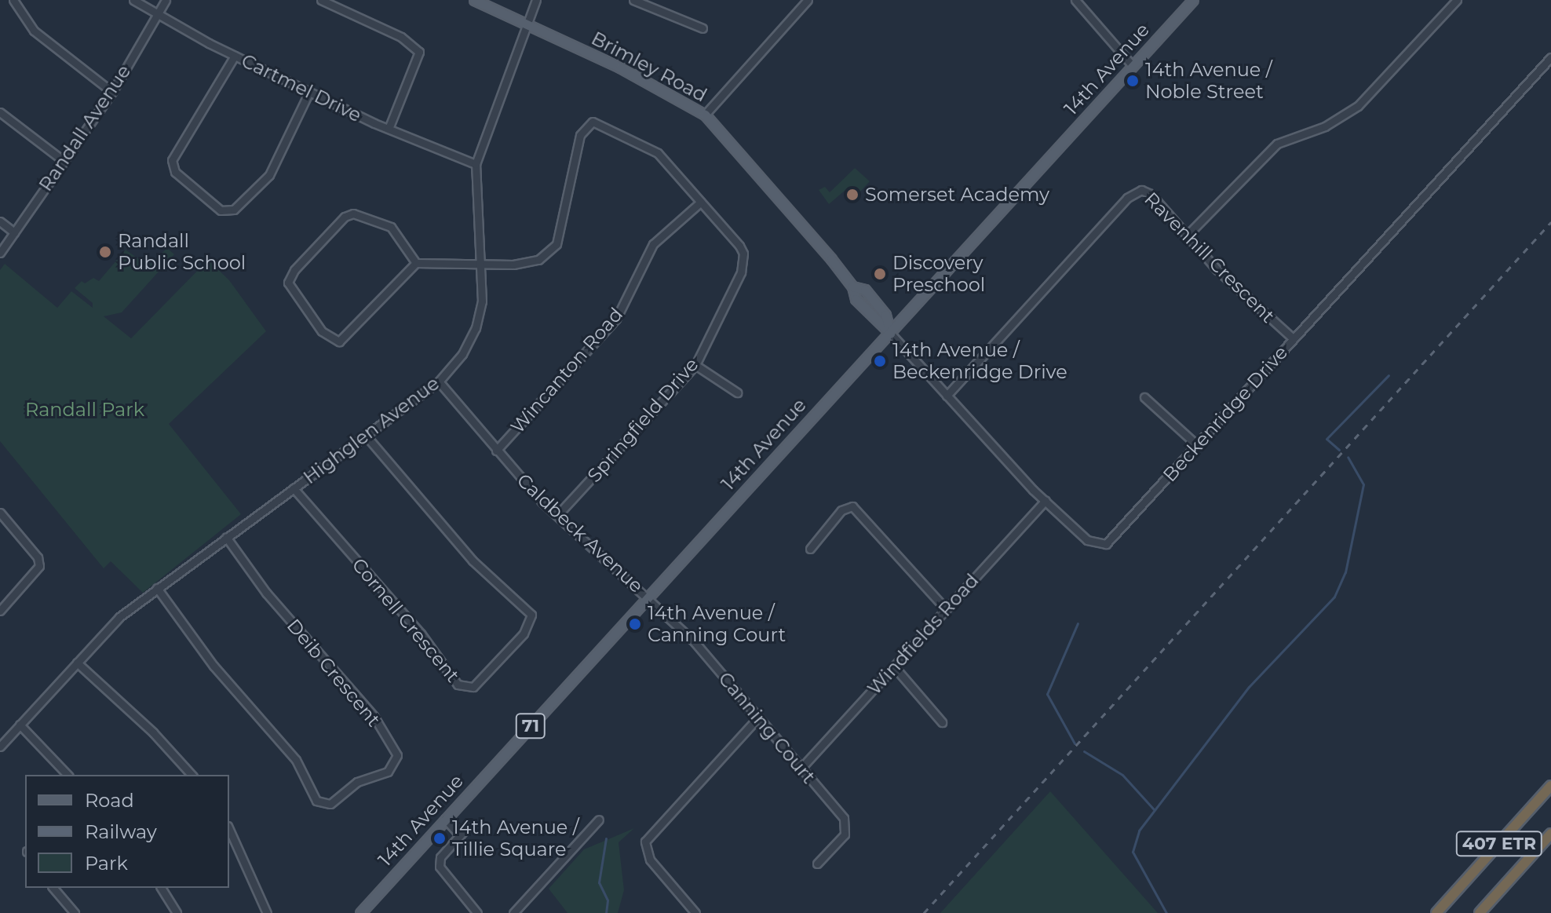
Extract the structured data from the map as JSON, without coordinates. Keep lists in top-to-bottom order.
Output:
{
  "streets": {
    "highway": ["407 ETR"],
    "main road": ["Brimley Road", "14th Avenue", "71"],
    "street": [
      "Cartmel Drive",
      "Randall Avenue",
      "Ravenhill Crescent",
      "Wincanton Road",
      "Beckenridge Drive",
      "Springfield Drive",
      "Highglen Avenue",
      "Caldbeck Avenue",
      "Cornell Crescent",
      "Windfields Road",
      "Deib Crescent",
      "Canning Court"
    ]
  },
  "crossings": [
    ["Brimley Road", "14th Avenue"],
    ["Brimley Road", "Beckenridge Drive"],
    ["Brimley Road", "Highglen Avenue"],
    ["14th Avenue", "Beckenridge Drive"],
    ["14th Avenue", "Caldbeck Avenue"],
    ["14th Avenue", "Canning Court"],
    ["Cartmel Drive", "Randall Avenue"],
    ["Cartmel Drive", "Highglen Avenue"],
    ["Ravenhill Crescent", "Beckenridge Drive"],
    ["Wincanton Road", "Springfield Drive"],
    ["Wincanton Road", "Caldbeck Avenue"],
    ["Beckenridge Drive", "Windfields Road"],
    ["Springfield Drive", "Highglen Avenue"],
    ["Springfield Drive", "Caldbeck Avenue"],
    ["Highglen Avenue", "Caldbeck Avenue"],
    ["Highglen Avenue", "Cornell Crescent"],
    ["Highglen Avenue", "Deib Crescent"],
    ["Caldbeck Avenue", "Canning Court"],
    ["Windfields Road", "Canning Court"]
  ],
  "parks": ["Randall Park"],
  "places": [
    "14th Avenue / Noble Street",
    "Somerset Academy",
    "Randall Public School",
    "Discovery Preschool",
    "14th Avenue / Beckenridge Drive",
    "14th Avenue / Canning Court",
    "14th Avenue / Tillie Square"
  ],
  "legend": ["Road", "Railway", "Park"]
}
